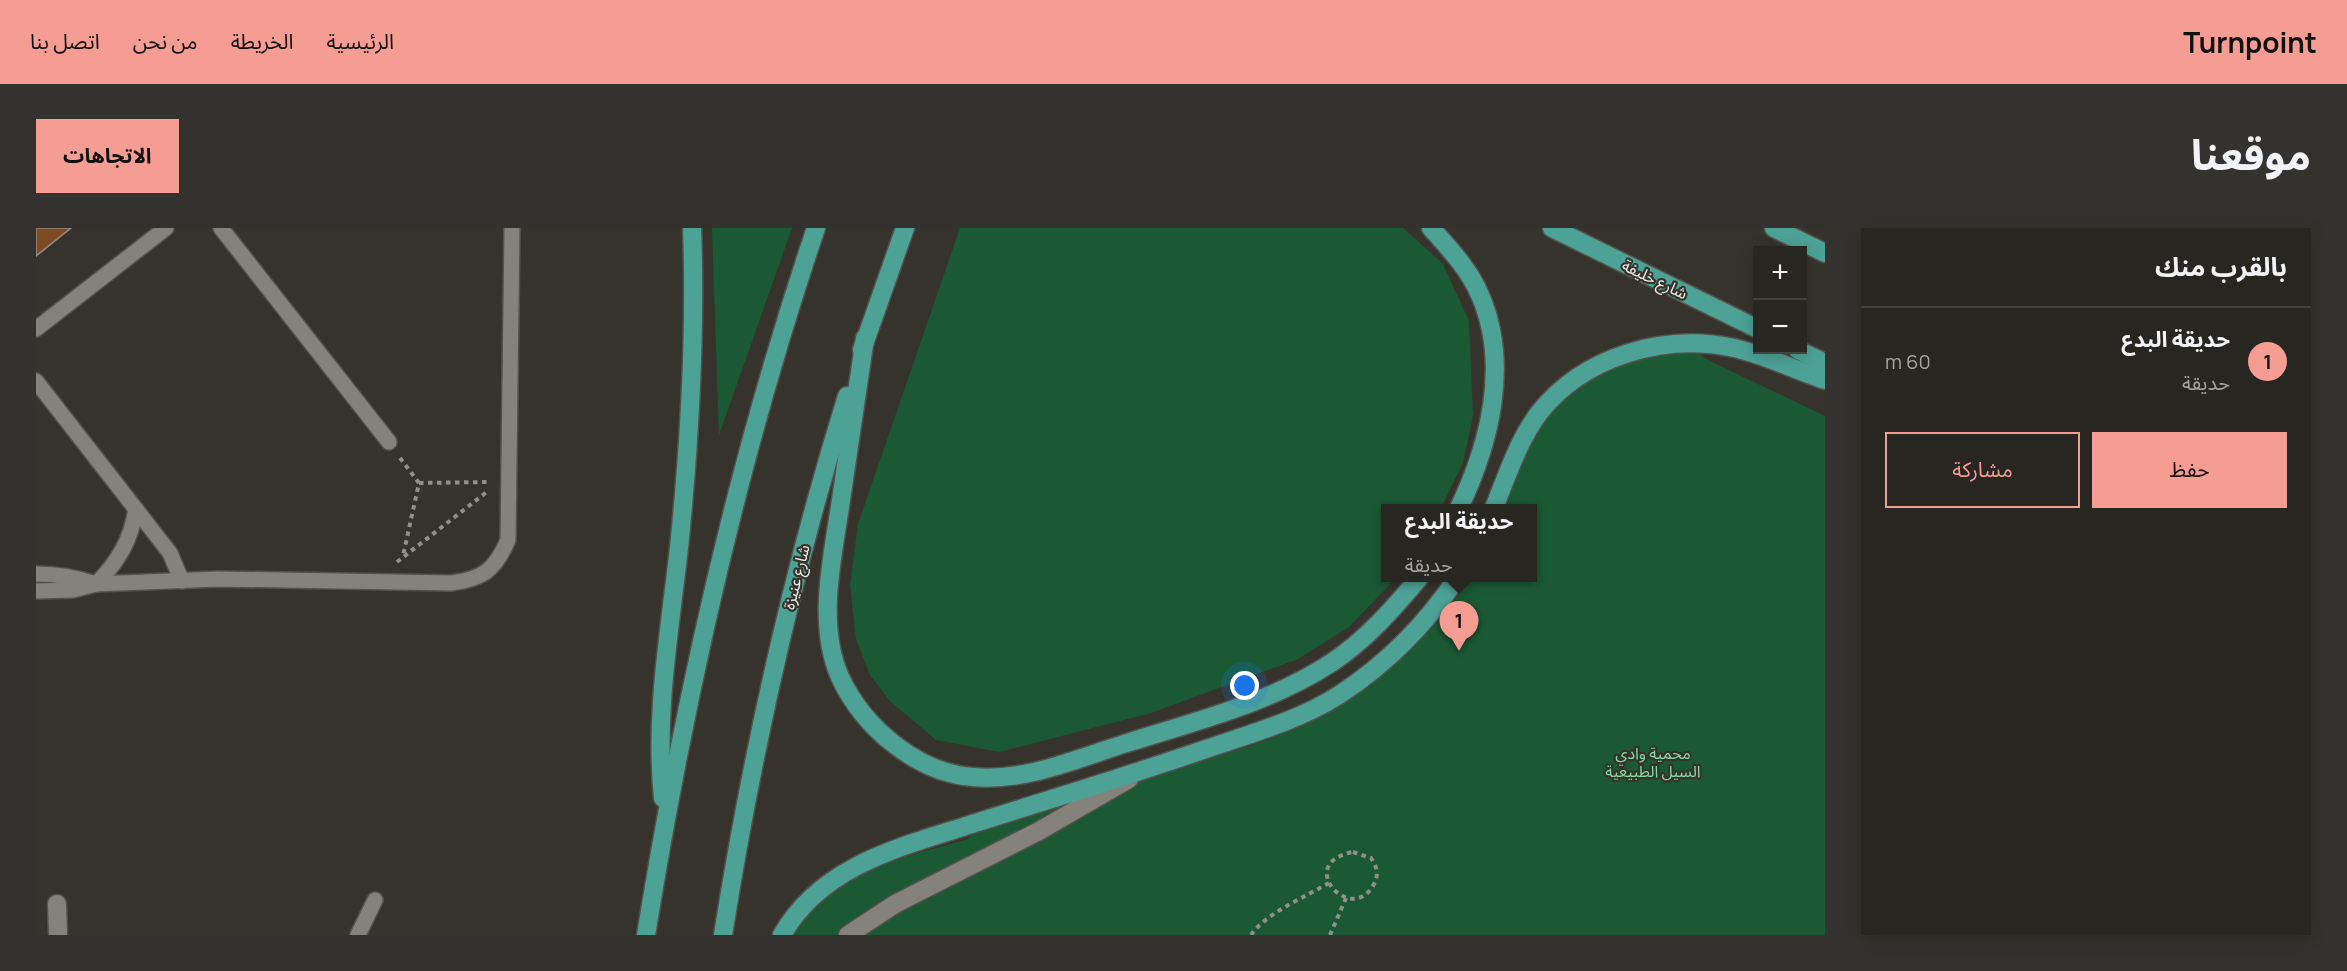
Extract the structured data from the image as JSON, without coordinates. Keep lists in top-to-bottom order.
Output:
{
  "streets": {
    "main road": ["شارع خليفة", "شارع عنيزة"]
  },
  "parks": ["محمية وادي السيل الطبيعية"],
  "page": {
    "header": "Turnpoint",
    "nav": [
      "الرئيسية",
      "الخريطة",
      "من نحن",
      "اتصل بنا"
    ],
    "title": "موقعنا",
    "buttons": [
      "الاتجاهات",
      ["حفظ", "مشاركة"]
    ],
    "heading": "بالقرب منك",
    "map_buttons": ["+", "−"],
    "list": [
      {
        "mark": "1",
        "name": "حديقة البدع",
        "note": "حديقة",
        "value": "60 m"
      }
    ],
    "popup": ["حديقة البدع", "حديقة"],
    "pins": "1"
  }
}
